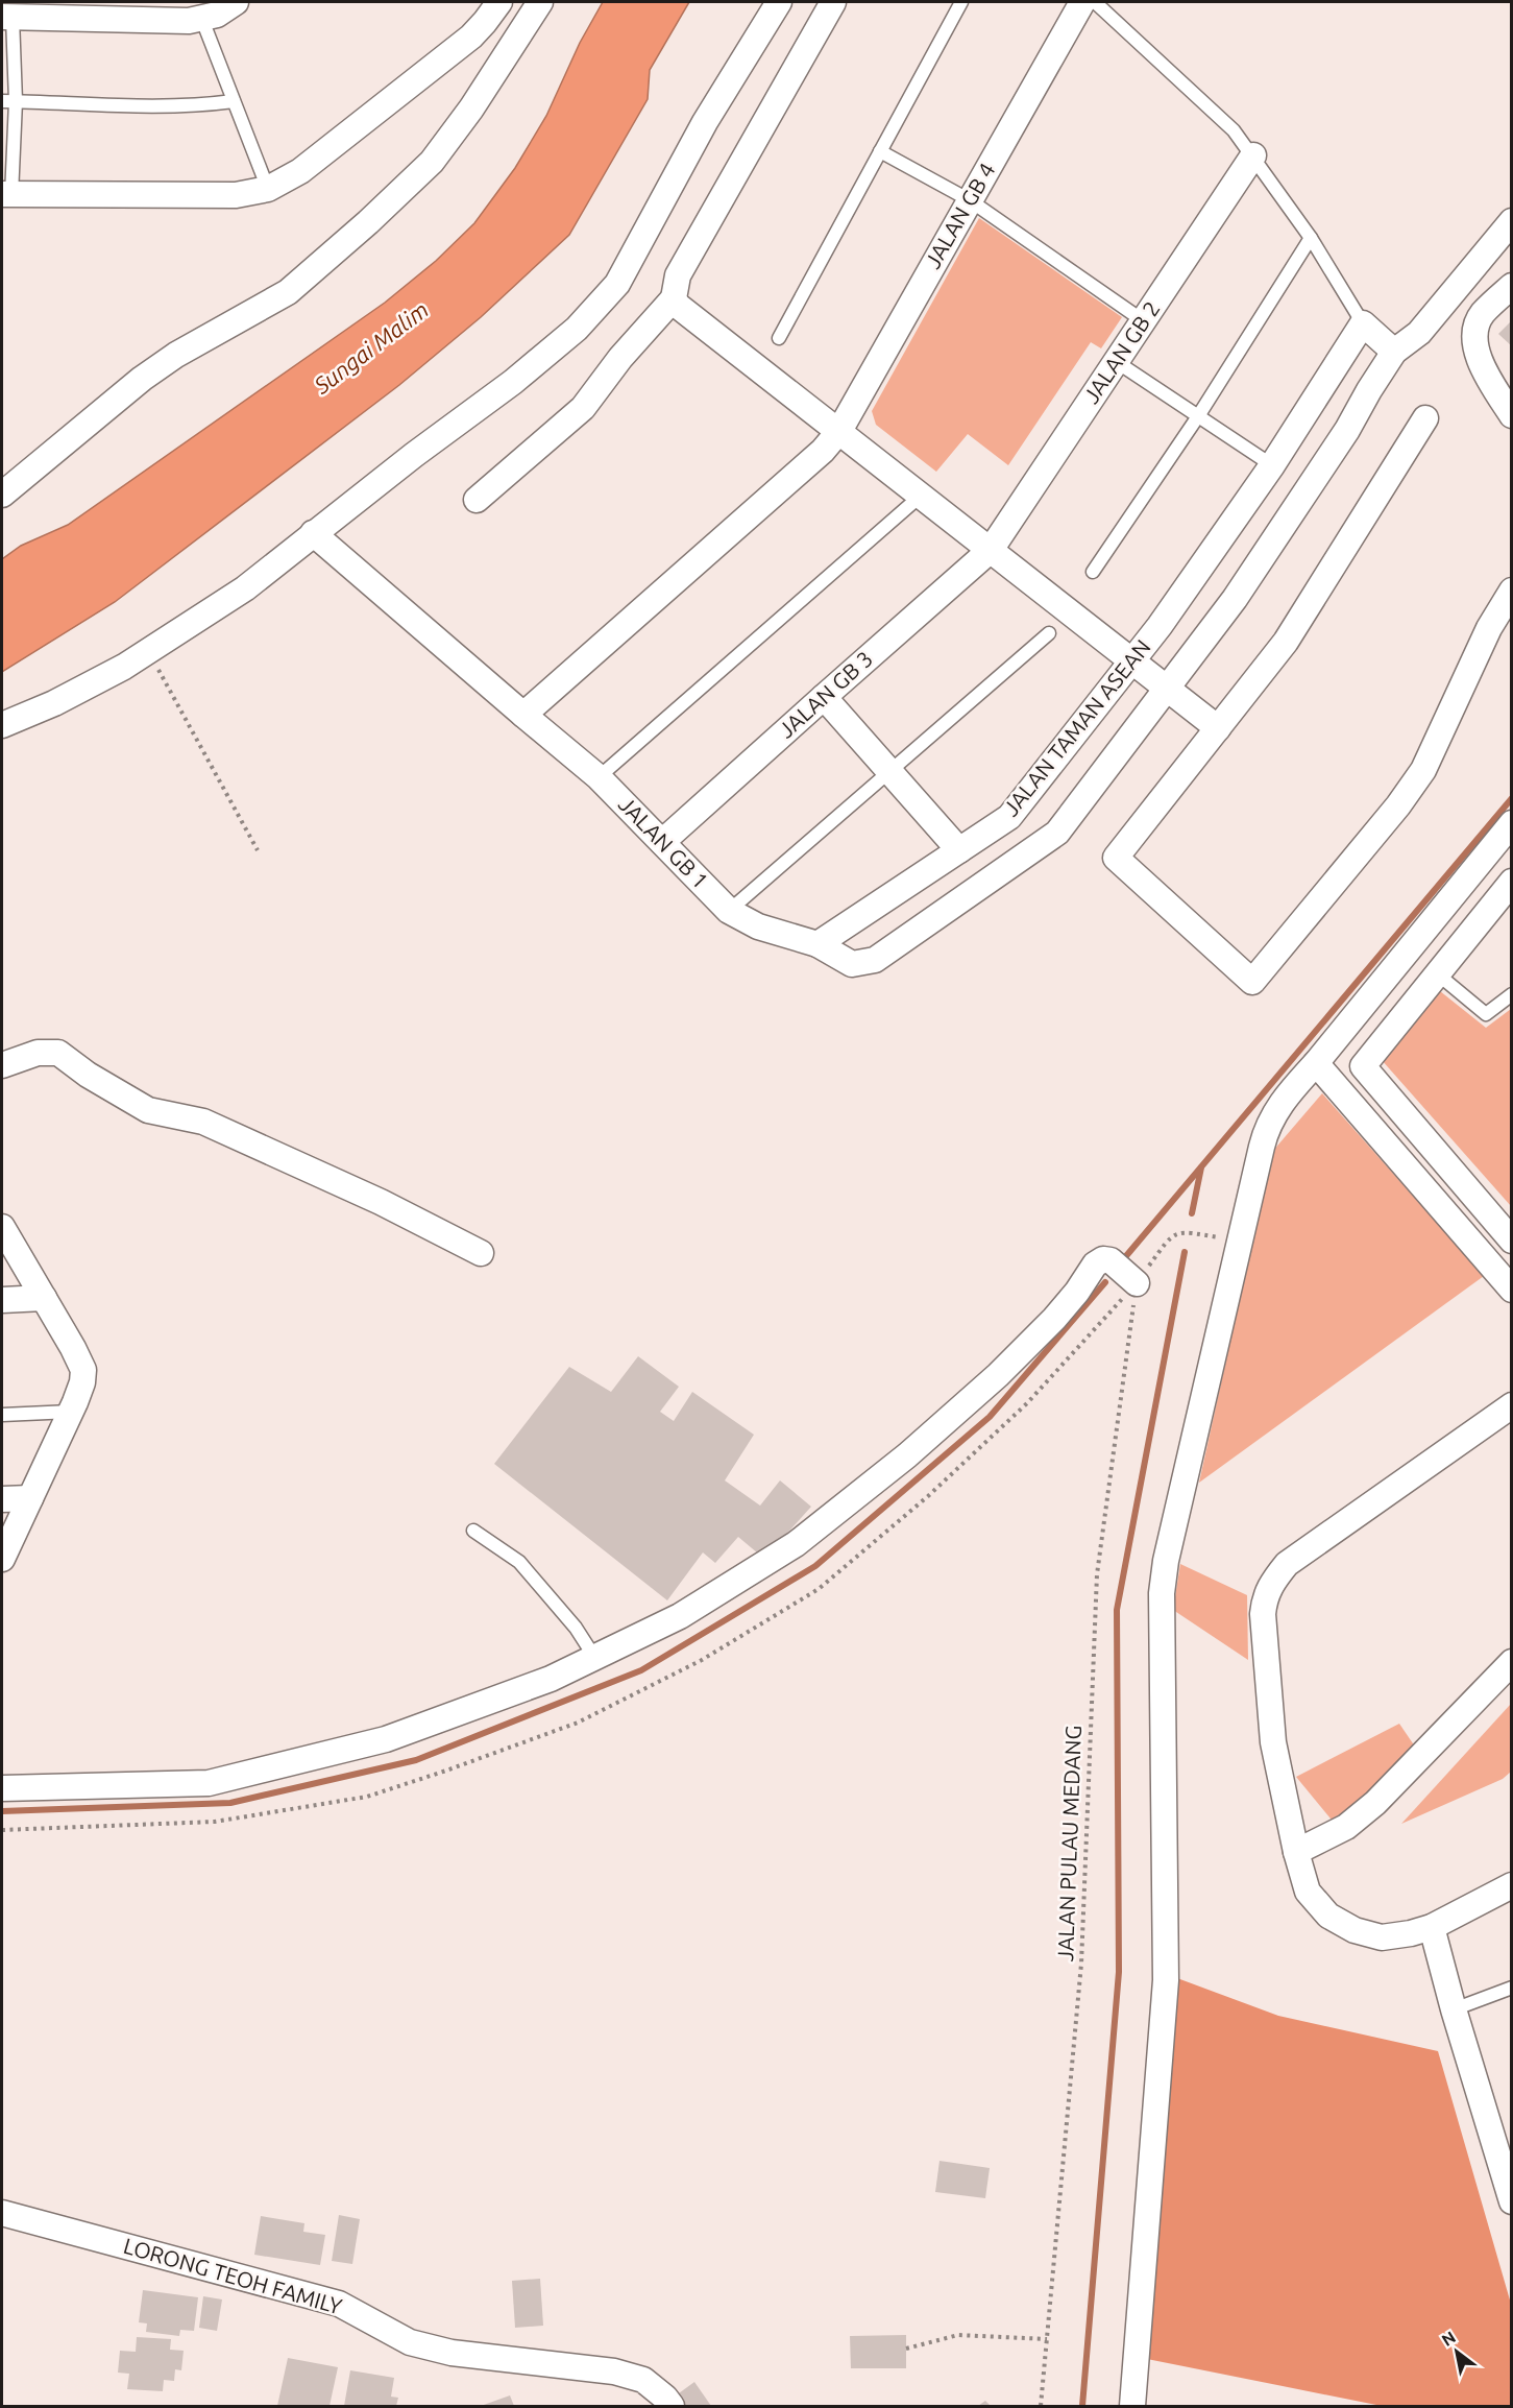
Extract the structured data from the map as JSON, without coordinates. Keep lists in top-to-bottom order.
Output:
{
  "streets": {
    "street": [
      "JALAN GB 4",
      "JALAN GB 2",
      "JALAN GB 3",
      "JALAN TAMAN ASEAN",
      "JALAN GB 1",
      "LORONG TEOH FAMILY"
    ],
    "path": ["JALAN PULAU MEDANG"]
  },
  "crossings": [
    ["JALAN GB 4", "JALAN GB 1"],
    ["JALAN GB 2", "JALAN GB 3"],
    ["JALAN GB 3", "JALAN GB 1"],
    ["JALAN TAMAN ASEAN", "JALAN GB 1"]
  ],
  "water": ["Sungai Malim"],
  "north": "top left"
}
